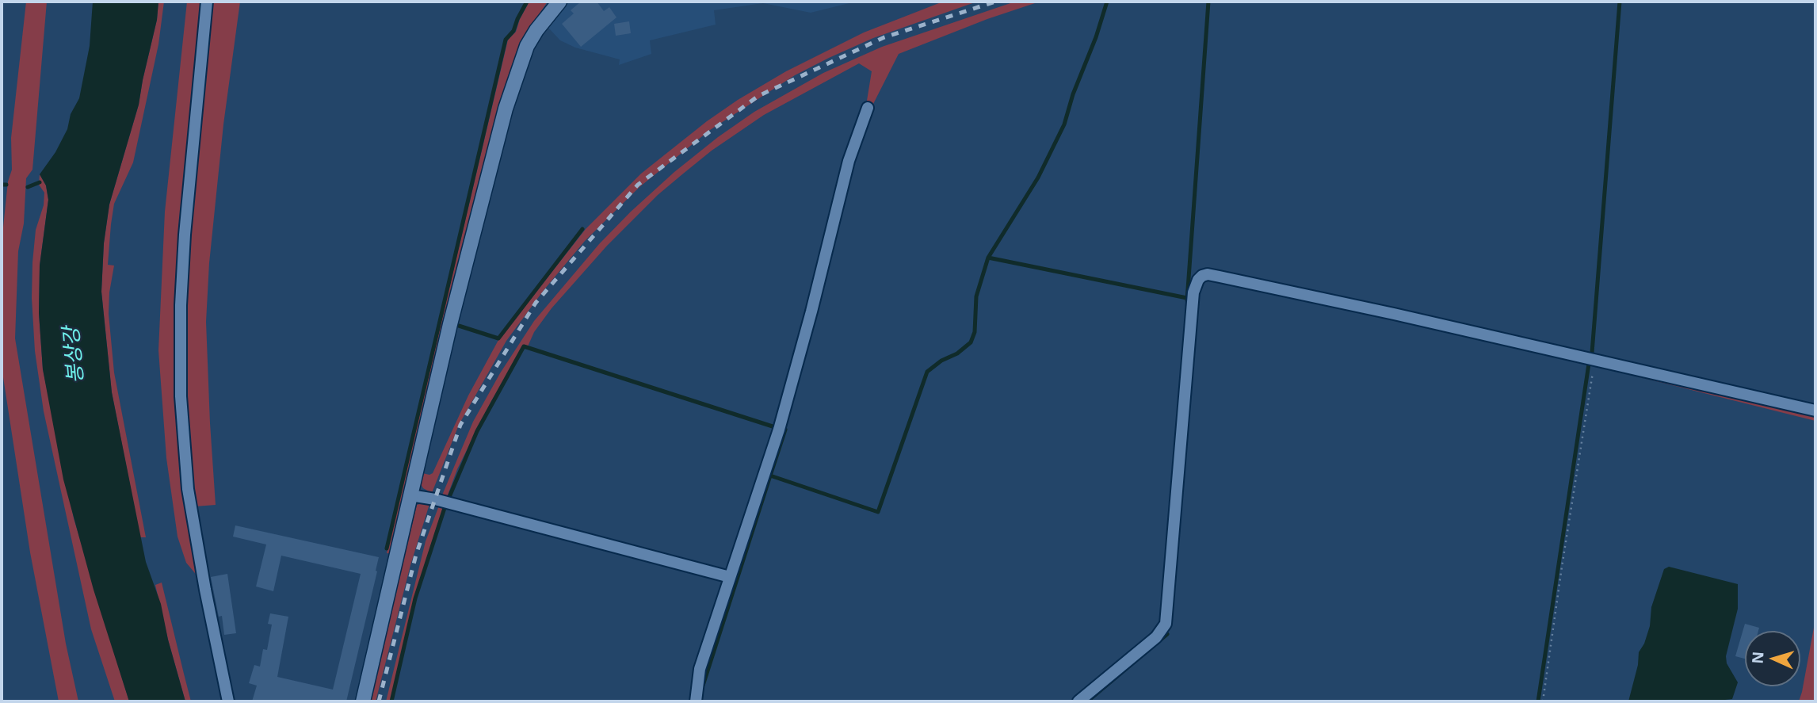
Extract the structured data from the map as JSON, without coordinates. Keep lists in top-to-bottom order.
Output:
{
  "water": ["봉상강"],
  "north": "left"
}
